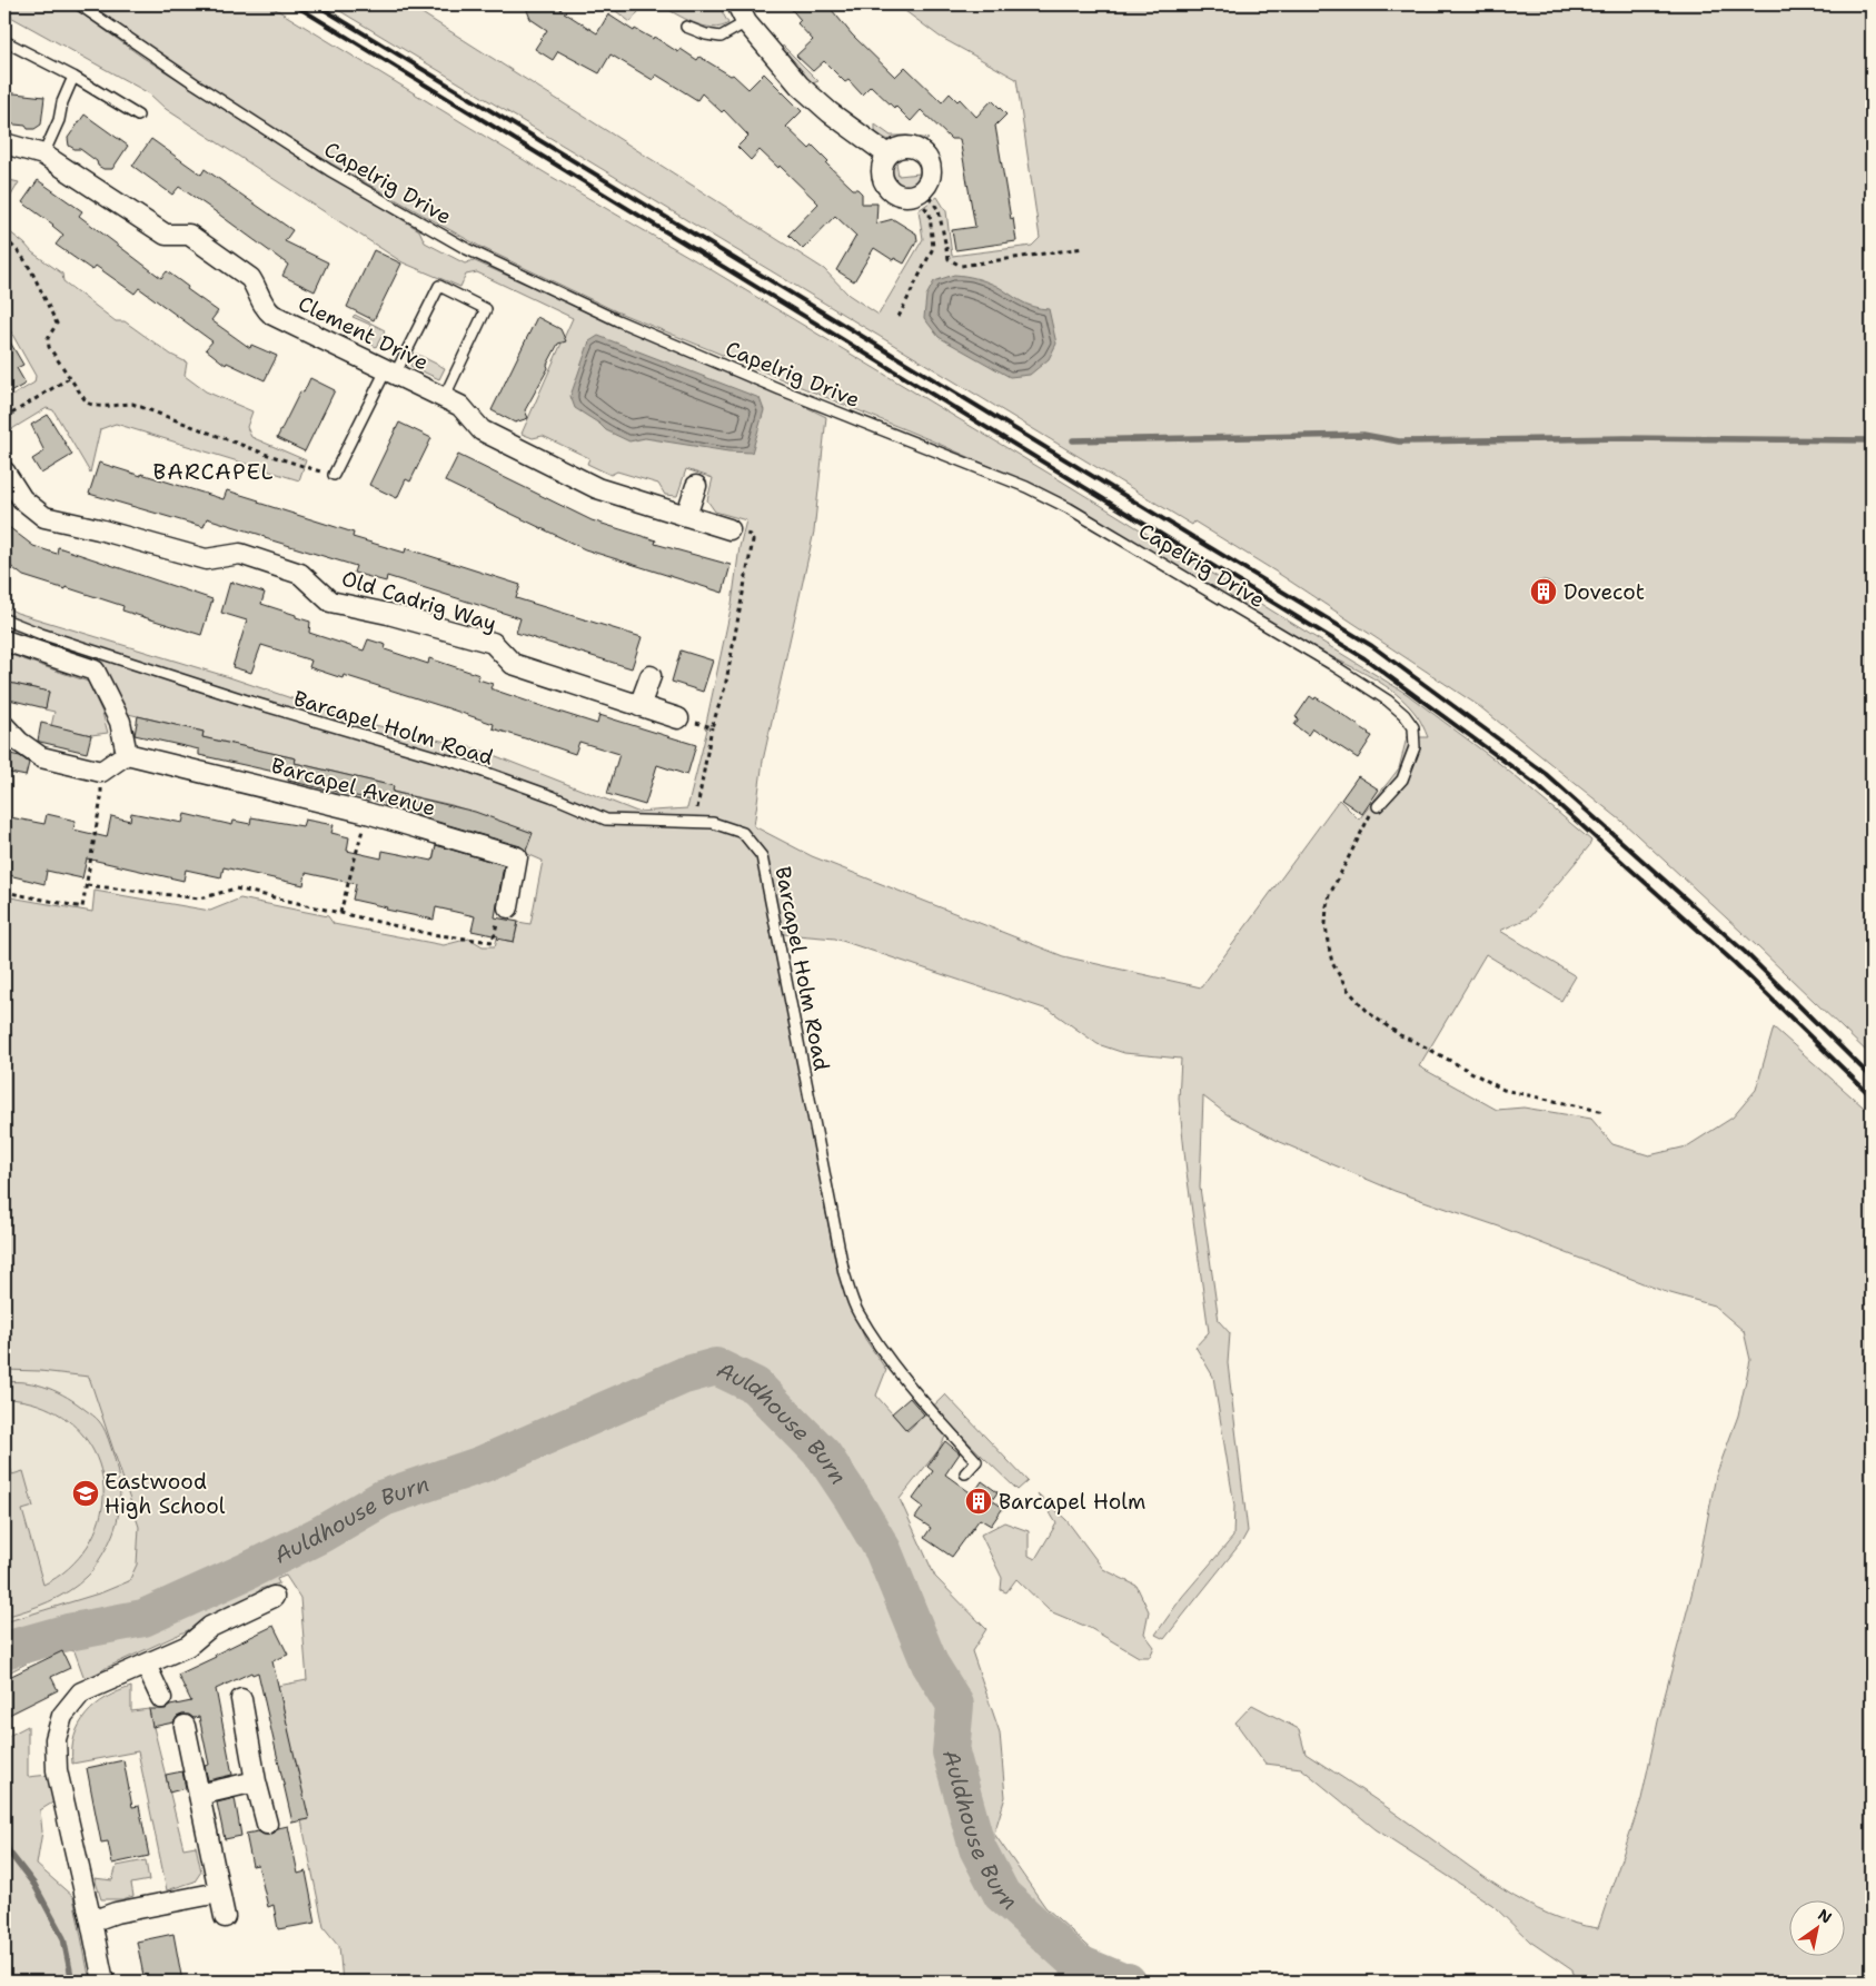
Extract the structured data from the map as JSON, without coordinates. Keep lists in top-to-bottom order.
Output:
{
  "streets": {
    "street": ["Clement Drive", "Old Cadrig Way", "Barcapel Avenue"],
    "lane": ["Capelrig Drive", "Barcapel Holm Road"]
  },
  "districts": ["BARCAPEL"],
  "water": ["Auldhouse Burn"],
  "places": {
    "building": ["Dovecot", "Barcapel Holm"],
    "school or university": ["Eastwood High School"]
  },
  "north": "top right"
}
